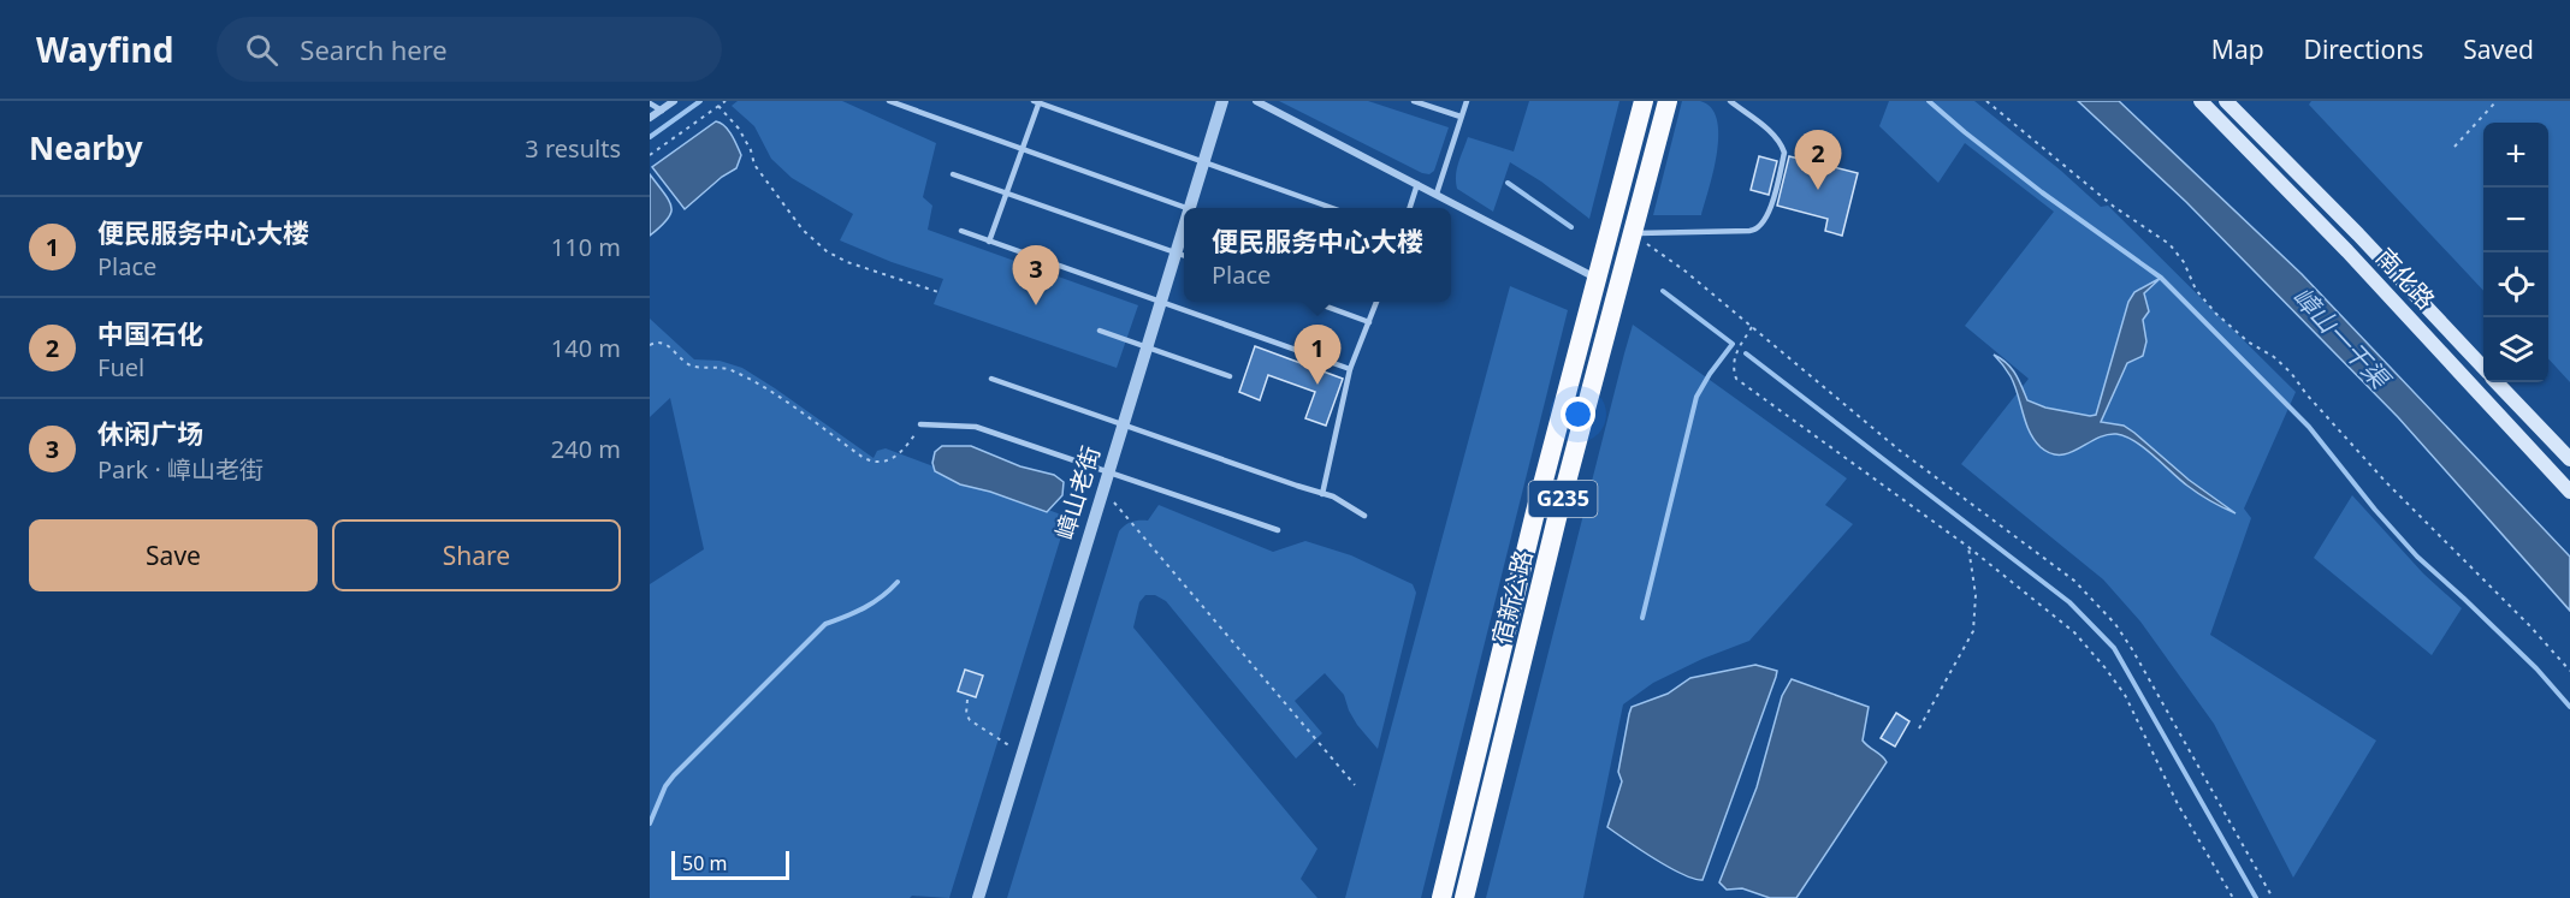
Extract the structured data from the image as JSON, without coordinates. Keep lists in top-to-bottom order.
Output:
{
  "streets": {
    "highway": ["G235", "宿新公路"],
    "main road": ["南化路"],
    "street": ["嶂山老街"]
  },
  "water": ["嶂山一干渠"],
  "scale_bar": "50 m",
  "page": {
    "header": "Wayfind",
    "search": "Search here",
    "nav": ["Map", "Directions", "Saved"],
    "heading": ["Nearby", "3 results"],
    "map_buttons": ["+", "−"],
    "pins": ["2", "3", "1"],
    "list": [
      {
        "mark": "1",
        "name": "便民服务中心大楼",
        "note": "Place",
        "value": "110 m"
      },
      {
        "mark": "2",
        "name": "中国石化",
        "note": "Fuel",
        "value": "140 m"
      },
      {
        "mark": "3",
        "name": "休闲广场",
        "note": "Park · 嶂山老街",
        "value": "240 m"
      }
    ],
    "popup": ["便民服务中心大楼", "Place"],
    "buttons": ["Save", "Share"],
    "scale": "50 m"
  }
}
